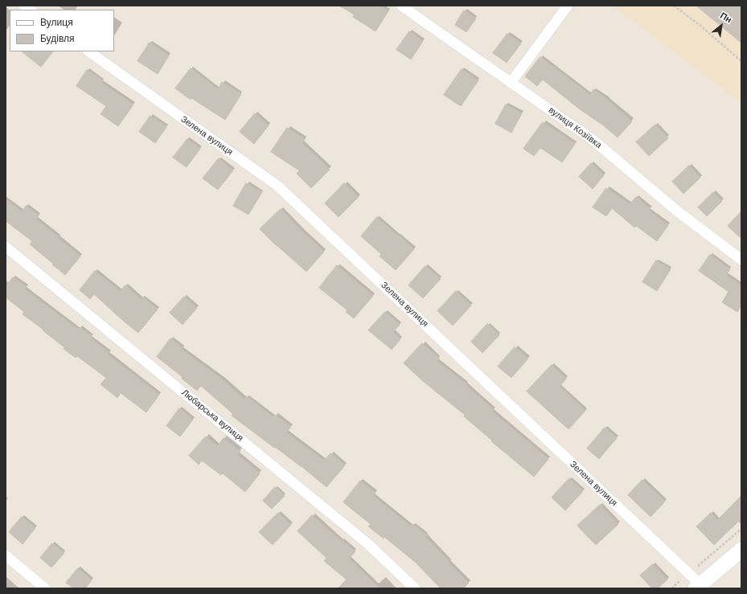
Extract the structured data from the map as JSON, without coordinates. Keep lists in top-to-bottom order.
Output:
{
  "streets": {
    "street": ["вулиця Козіївка", "Зелена вулиця", "Любарська вулиця"]
  },
  "legend": ["Вулиця", "Будівля"],
  "north": "top right"
}
